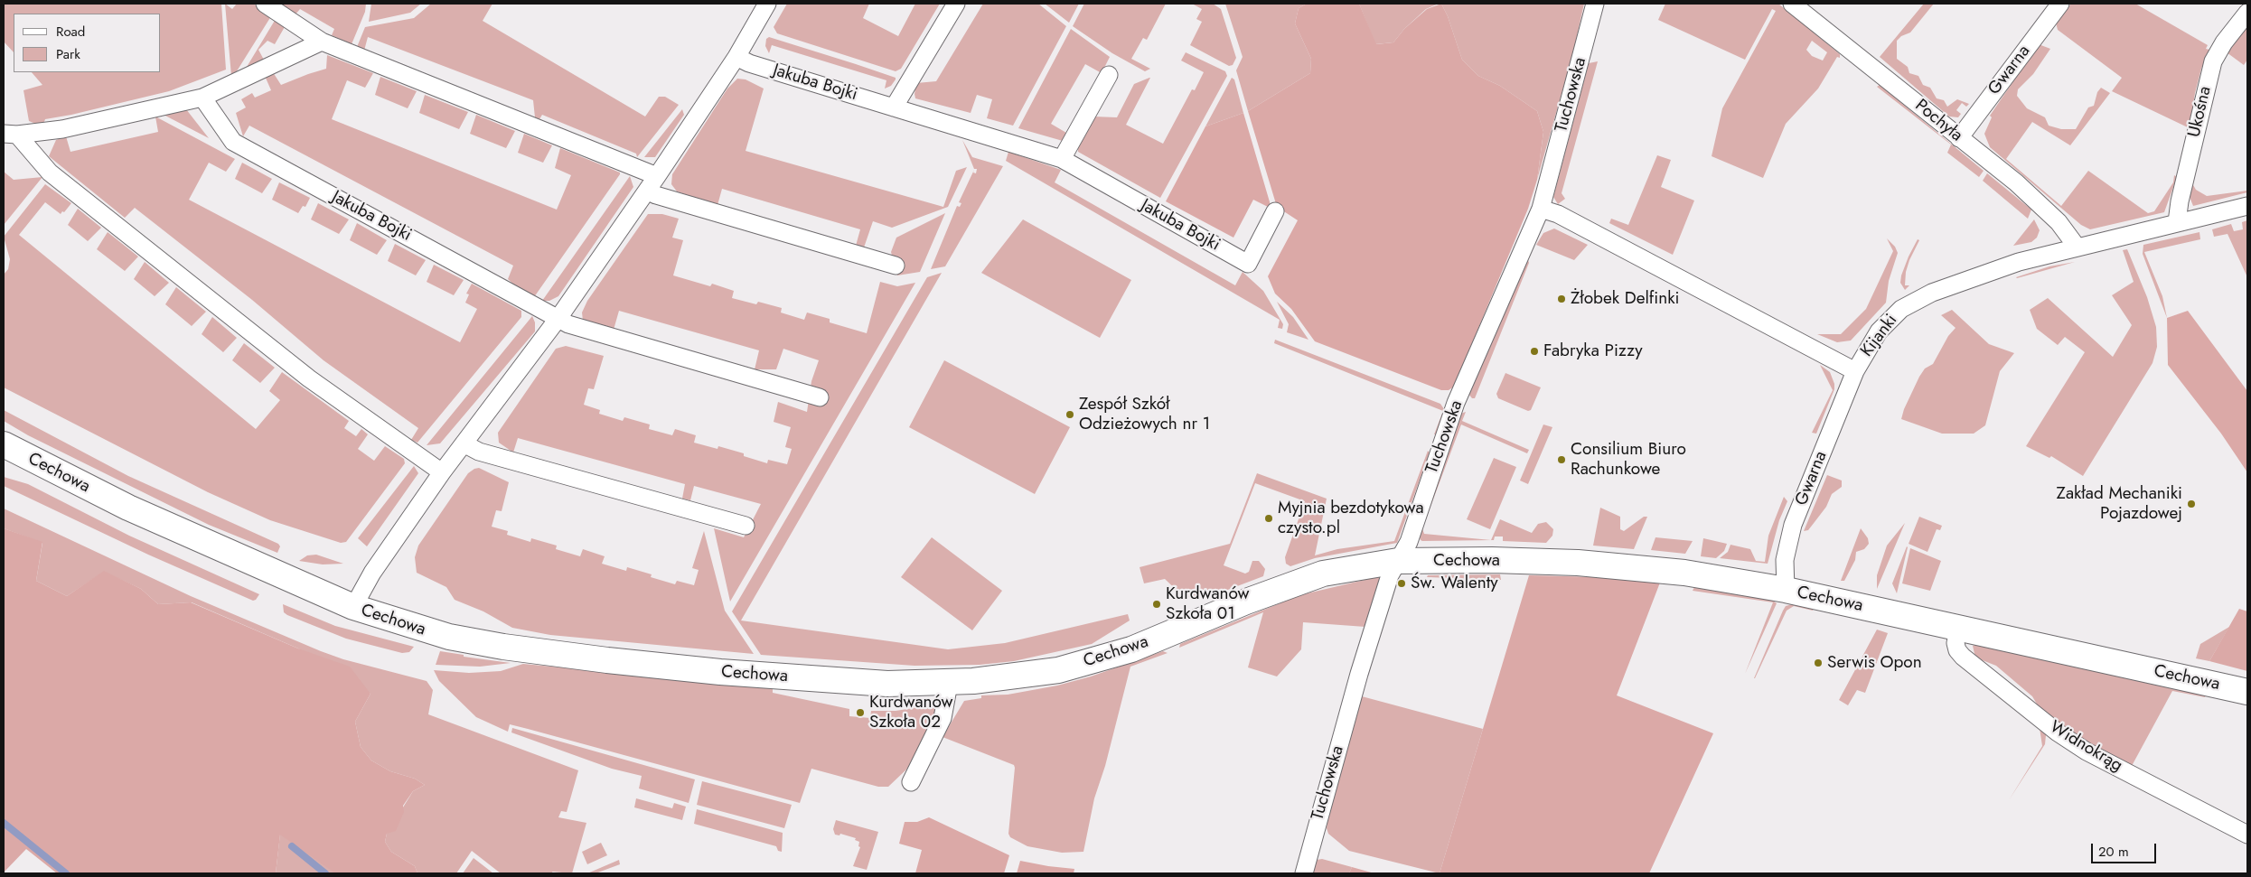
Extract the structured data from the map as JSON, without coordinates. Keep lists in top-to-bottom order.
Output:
{
  "streets": {
    "street": [
      "Gwarna",
      "Jakuba Bojki",
      "Tuchowska",
      "Ukośna",
      "Pochyła",
      "Kijanki",
      "Cechowa",
      "Widnokrąg"
    ]
  },
  "crossings": [
    ["Gwarna", "Pochyła"],
    ["Gwarna", "Kijanki"],
    ["Gwarna", "Cechowa"],
    ["Tuchowska", "Kijanki"],
    ["Tuchowska", "Cechowa"],
    ["Ukośna", "Kijanki"],
    ["Pochyła", "Kijanki"],
    ["Cechowa", "Widnokrąg"]
  ],
  "places": [
    "Żłobek Delfinki",
    "Fabryka Pizzy",
    "Zespół Szkół Odzieżowych nr 1",
    "Consilium Biuro Rachunkowe",
    "Zakład Mechaniki Pojazdowej",
    "Myjnia bezdotykowa czysto.pl",
    "Św. Walenty",
    "Kurdwanów Szkoła 01",
    "Serwis Opon",
    "Kurdwanów Szkoła 02"
  ],
  "legend": ["Road", "Park"],
  "scale_bar": "20 m"
}
